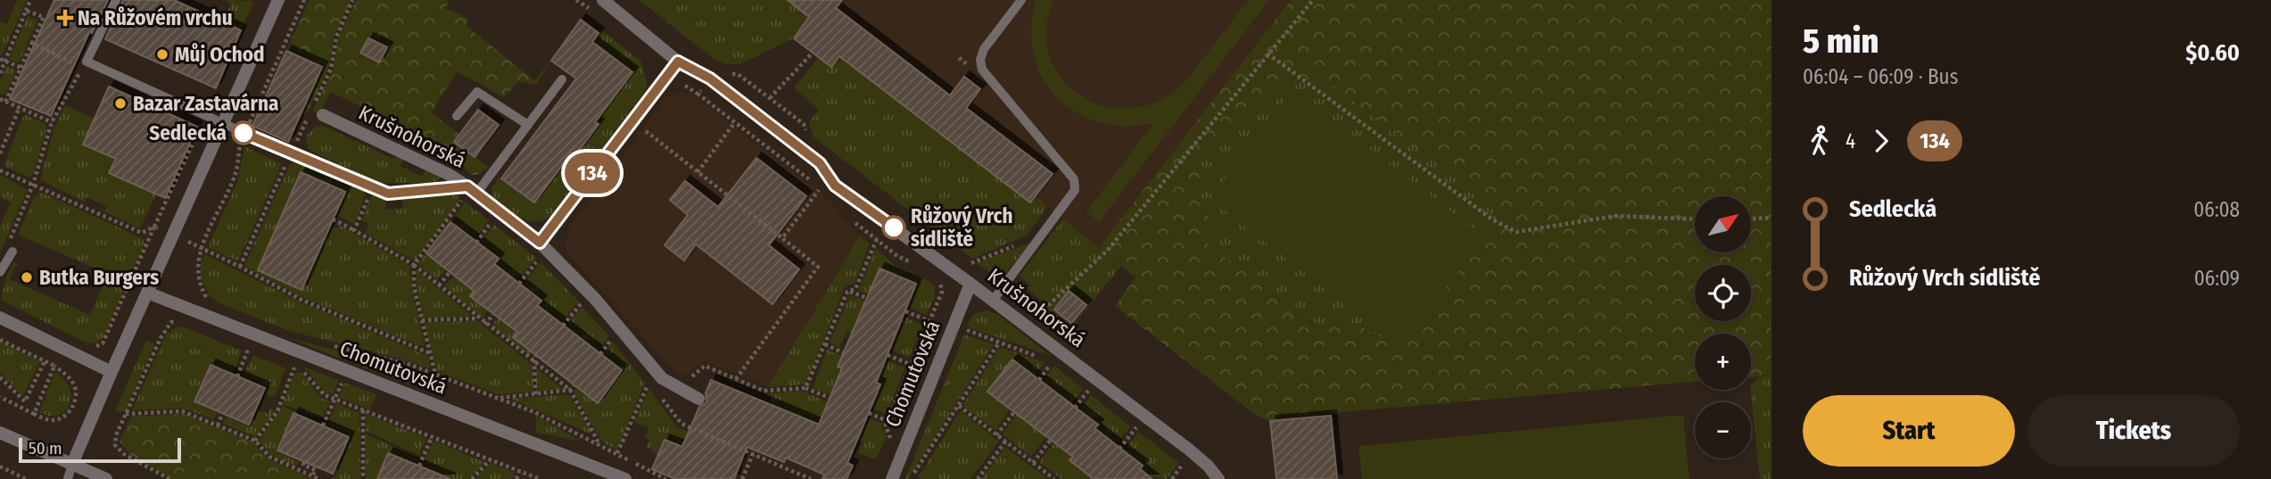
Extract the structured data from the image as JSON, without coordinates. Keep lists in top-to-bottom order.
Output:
{
  "streets": {
    "street": ["Krušnohorská", "Chomutovská"]
  },
  "crossings": [
    ["Krušnohorská", "Chomutovská"]
  ],
  "places": {
    "health": ["Na Růžovém vrchu"],
    "other": [
      "Můj Ochod",
      "Bazar Zastavárna",
      "Sedlecká",
      "Růžový Vrch sídliště",
      "Butka Burgers"
    ]
  },
  "lines": ["bus line 134"],
  "scale_bar": "50 m",
  "north": "top right",
  "page": {
    "on_map": "134",
    "heading": ["5 min", "06:04 – 06:09 · Bus", "$0.60"],
    "legs": ["4", "134"],
    "list": [
      {
        "name": "Sedlecká",
        "value": "06:08"
      },
      {
        "name": "Růžový Vrch sídliště",
        "value": "06:09"
      }
    ],
    "map_buttons": ["+", "−"],
    "buttons": ["Start", "Tickets"],
    "scale": "50 m"
  }
}
